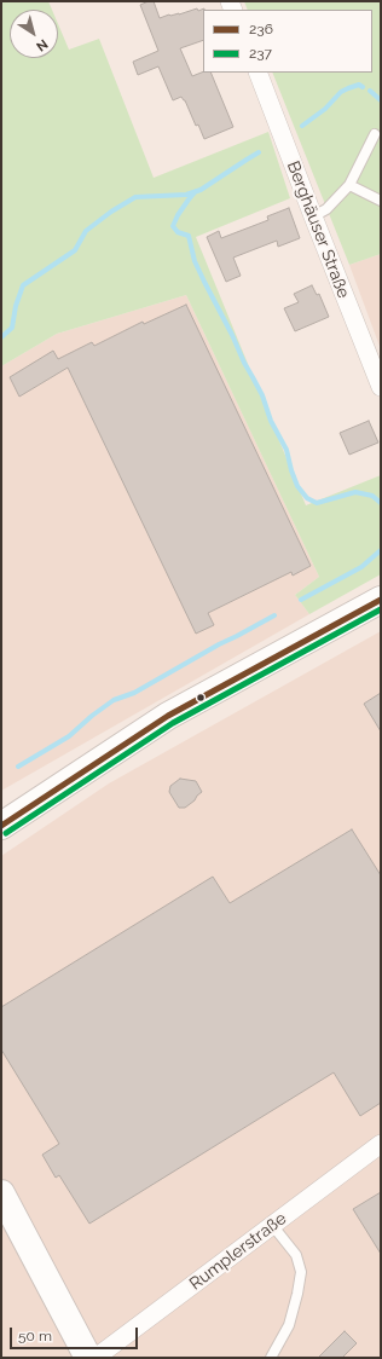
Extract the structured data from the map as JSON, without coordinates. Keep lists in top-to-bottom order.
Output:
{
  "streets": {
    "street": ["Berghäuser Straße", "Rumplerstraße"]
  },
  "lines": ["transit line 236", "transit line 237"],
  "legend": ["236", "237"],
  "scale_bar": "50 m",
  "north": "bottom right"
}
